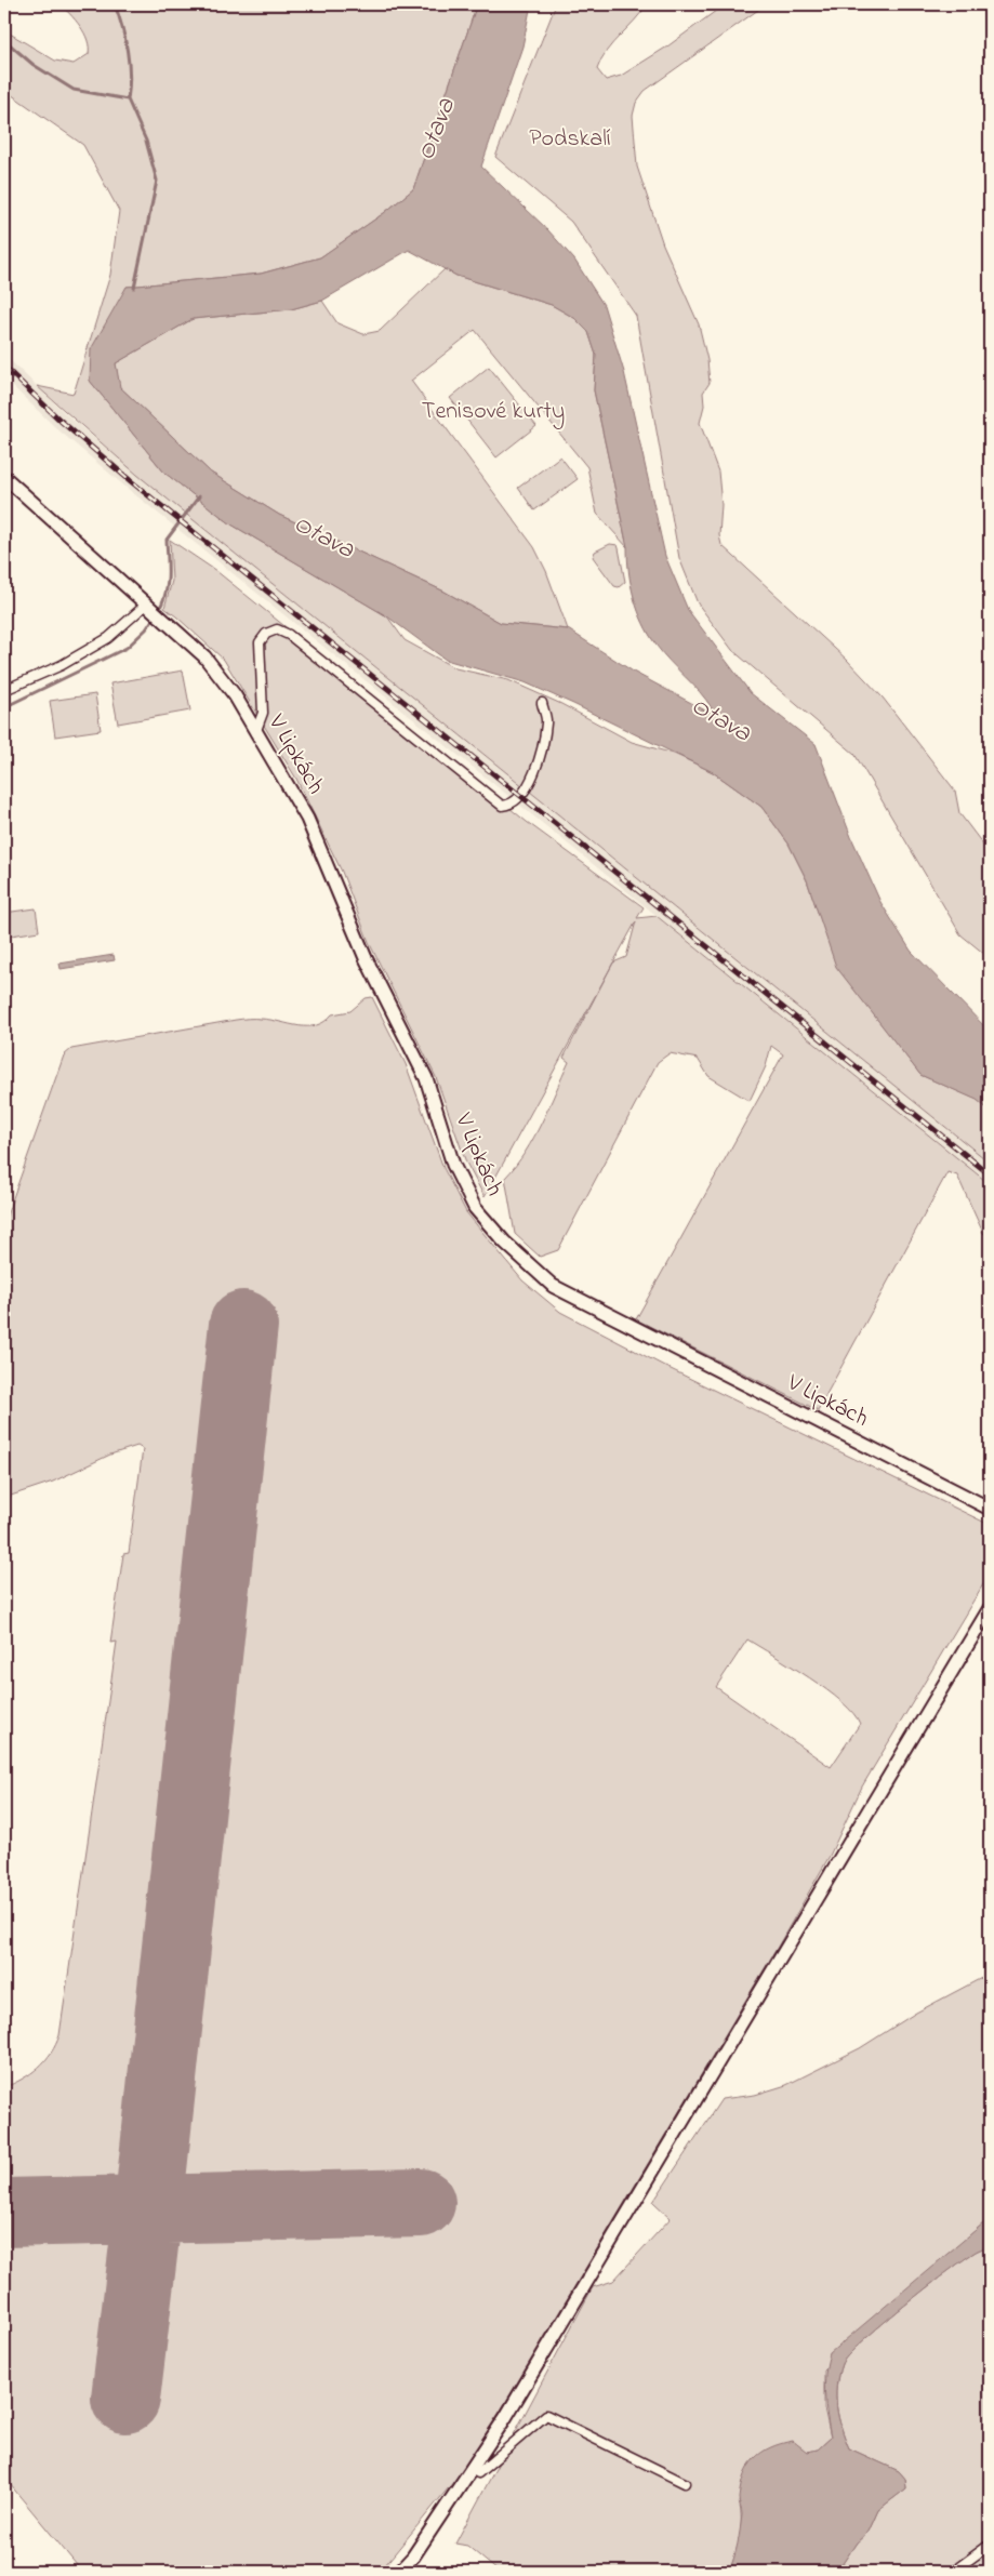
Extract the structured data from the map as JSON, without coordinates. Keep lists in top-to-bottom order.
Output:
{
  "streets": {
    "street": ["V Lipkách"]
  },
  "water": ["Otava"],
  "parks": ["Podskalí", "Tenisové kurty"]
}
